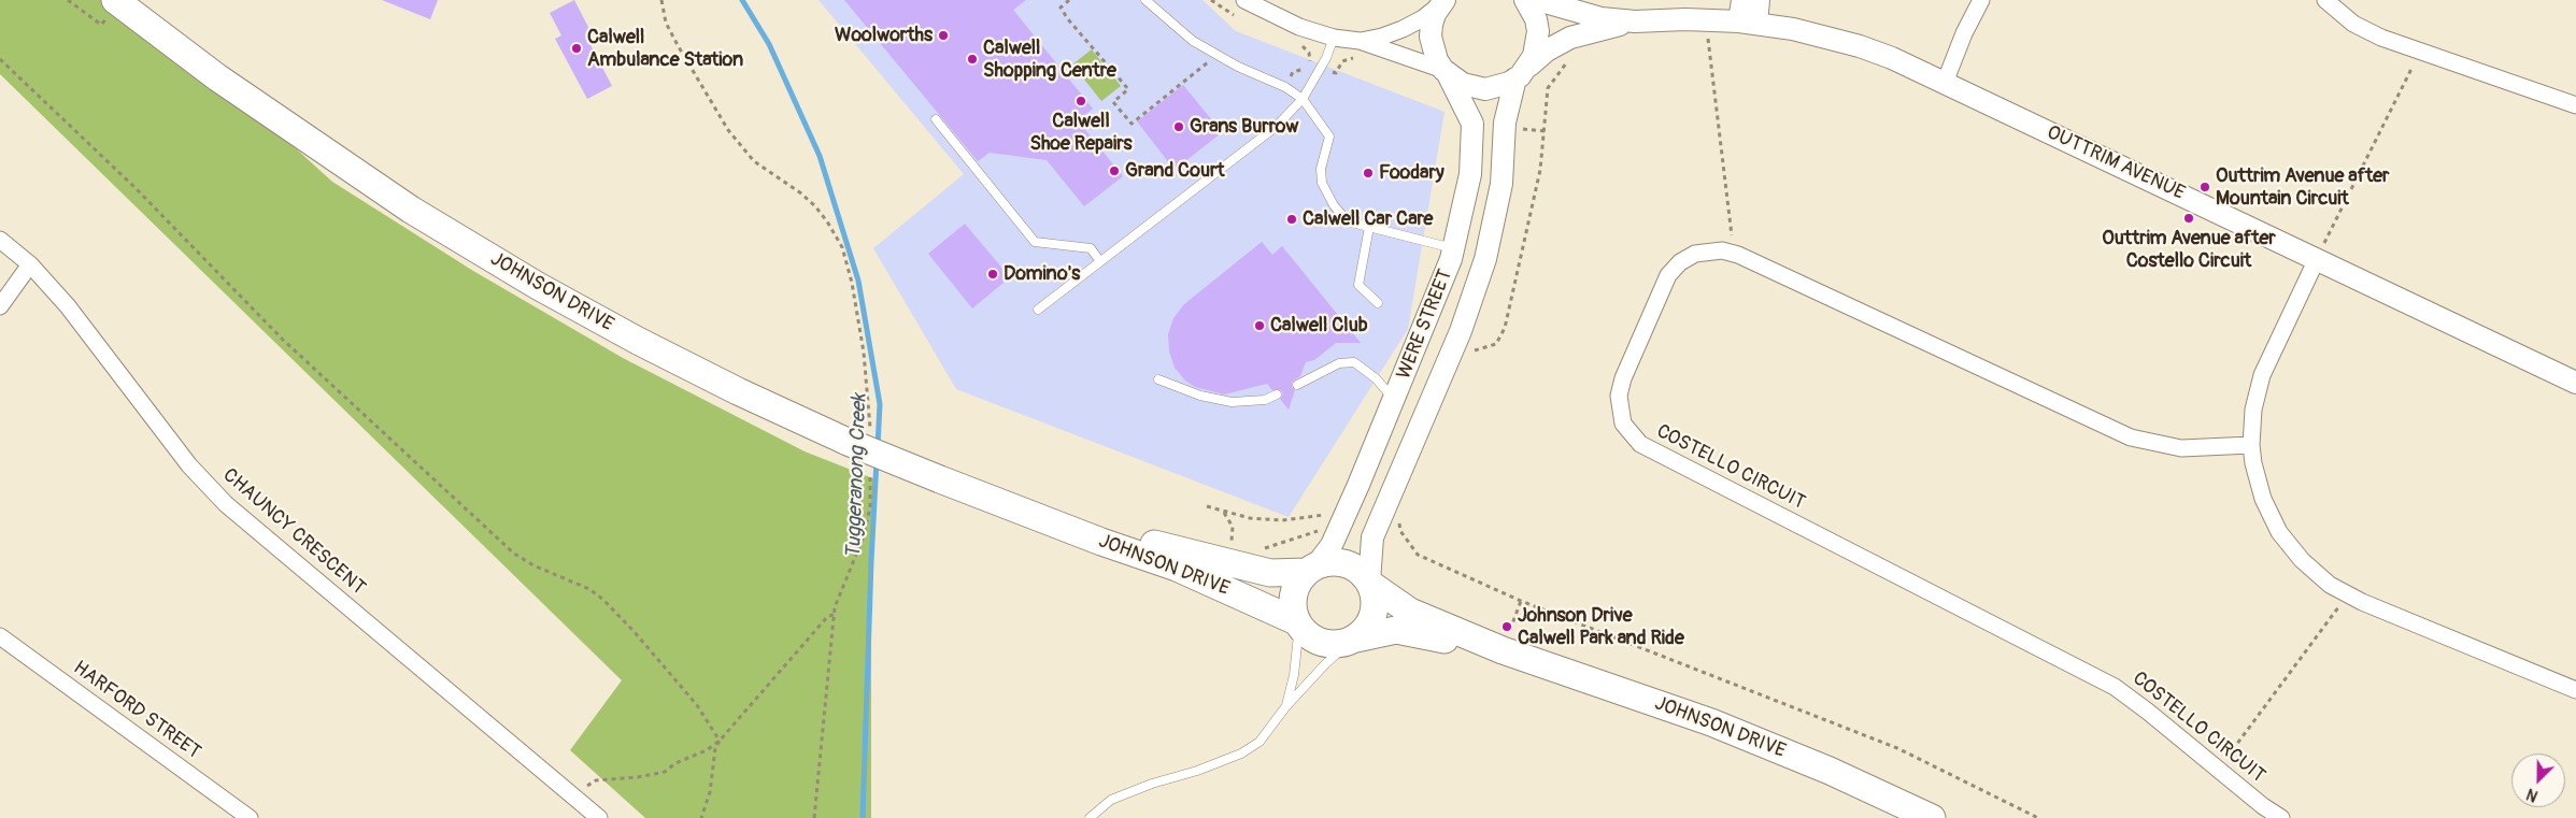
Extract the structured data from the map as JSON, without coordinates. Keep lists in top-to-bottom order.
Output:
{
  "streets": {
    "main road": ["JOHNSON DRIVE"],
    "street": [
      "OUTTRIM AVENUE",
      "WERE STREET",
      "COSTELLO CIRCUIT",
      "CHAUNCY CRESCENT",
      "HARFORD STREET"
    ]
  },
  "crossings": [
    ["OUTTRIM AVENUE", "WERE STREET"],
    ["JOHNSON DRIVE", "WERE STREET"]
  ],
  "water": ["Tuggeranong Creek"],
  "places": [
    "Woolworths",
    "Calwell Ambulance Station",
    "Calwell Shopping Centre",
    "Calwell Shoe Repairs",
    "Grans Burrow",
    "Grand Court",
    "Foodary",
    "Outtrim Avenue after Mountain Circuit",
    "Outtrim Avenue after Costello Circuit",
    "Calwell Car Care",
    "Domino's",
    "Calwell Club",
    "Johnson Drive Calwell Park and Ride"
  ],
  "north": "bottom left"
}
